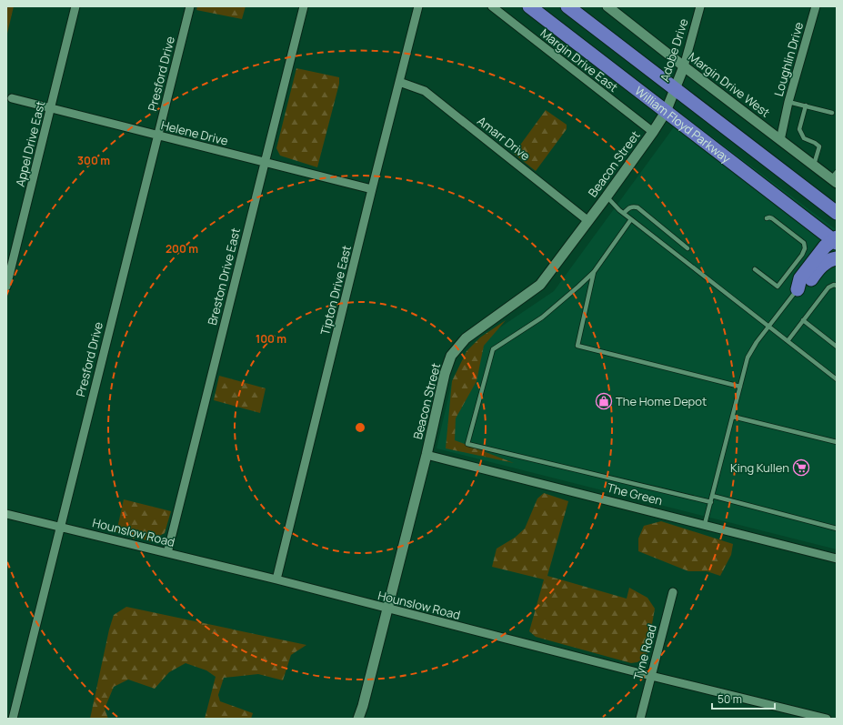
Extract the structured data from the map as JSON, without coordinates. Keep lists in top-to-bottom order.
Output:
{
  "streets": {
    "highway": ["William Floyd Parkway"],
    "street": [
      "Adobe Drive",
      "Loughlin Drive",
      "Margin Drive East",
      "Presford Drive",
      "Margin Drive West",
      "Helene Drive",
      "Amarr Drive",
      "Appel Drive East",
      "Beacon Street",
      "Breston Drive East",
      "Tipton Drive East",
      "The Green",
      "Hounslow Road",
      "Tyne Road"
    ]
  },
  "crossings": [
    ["Adobe Drive", "Margin Drive West"],
    ["Adobe Drive", "William Floyd Parkway"],
    ["Adobe Drive", "Beacon Street"],
    ["Loughlin Drive", "Margin Drive West"],
    ["Margin Drive East", "Beacon Street"],
    ["Presford Drive", "Helene Drive"],
    ["Presford Drive", "Hounslow Road"],
    ["William Floyd Parkway", "Beacon Street"],
    ["Helene Drive", "Appel Drive East"],
    ["Helene Drive", "Breston Drive East"],
    ["Helene Drive", "Tipton Drive East"],
    ["Amarr Drive", "Beacon Street"],
    ["Amarr Drive", "Tipton Drive East"],
    ["Beacon Street", "The Green"],
    ["Beacon Street", "Hounslow Road"],
    ["Breston Drive East", "Hounslow Road"],
    ["Tipton Drive East", "Hounslow Road"],
    ["Hounslow Road", "Tyne Road"]
  ],
  "places": {
    "shop": ["The Home Depot"],
    "supermarket": ["King Kullen"]
  },
  "scale_bar": "50 m",
  "rings": ["300 m", "200 m", "100 m"]
}
